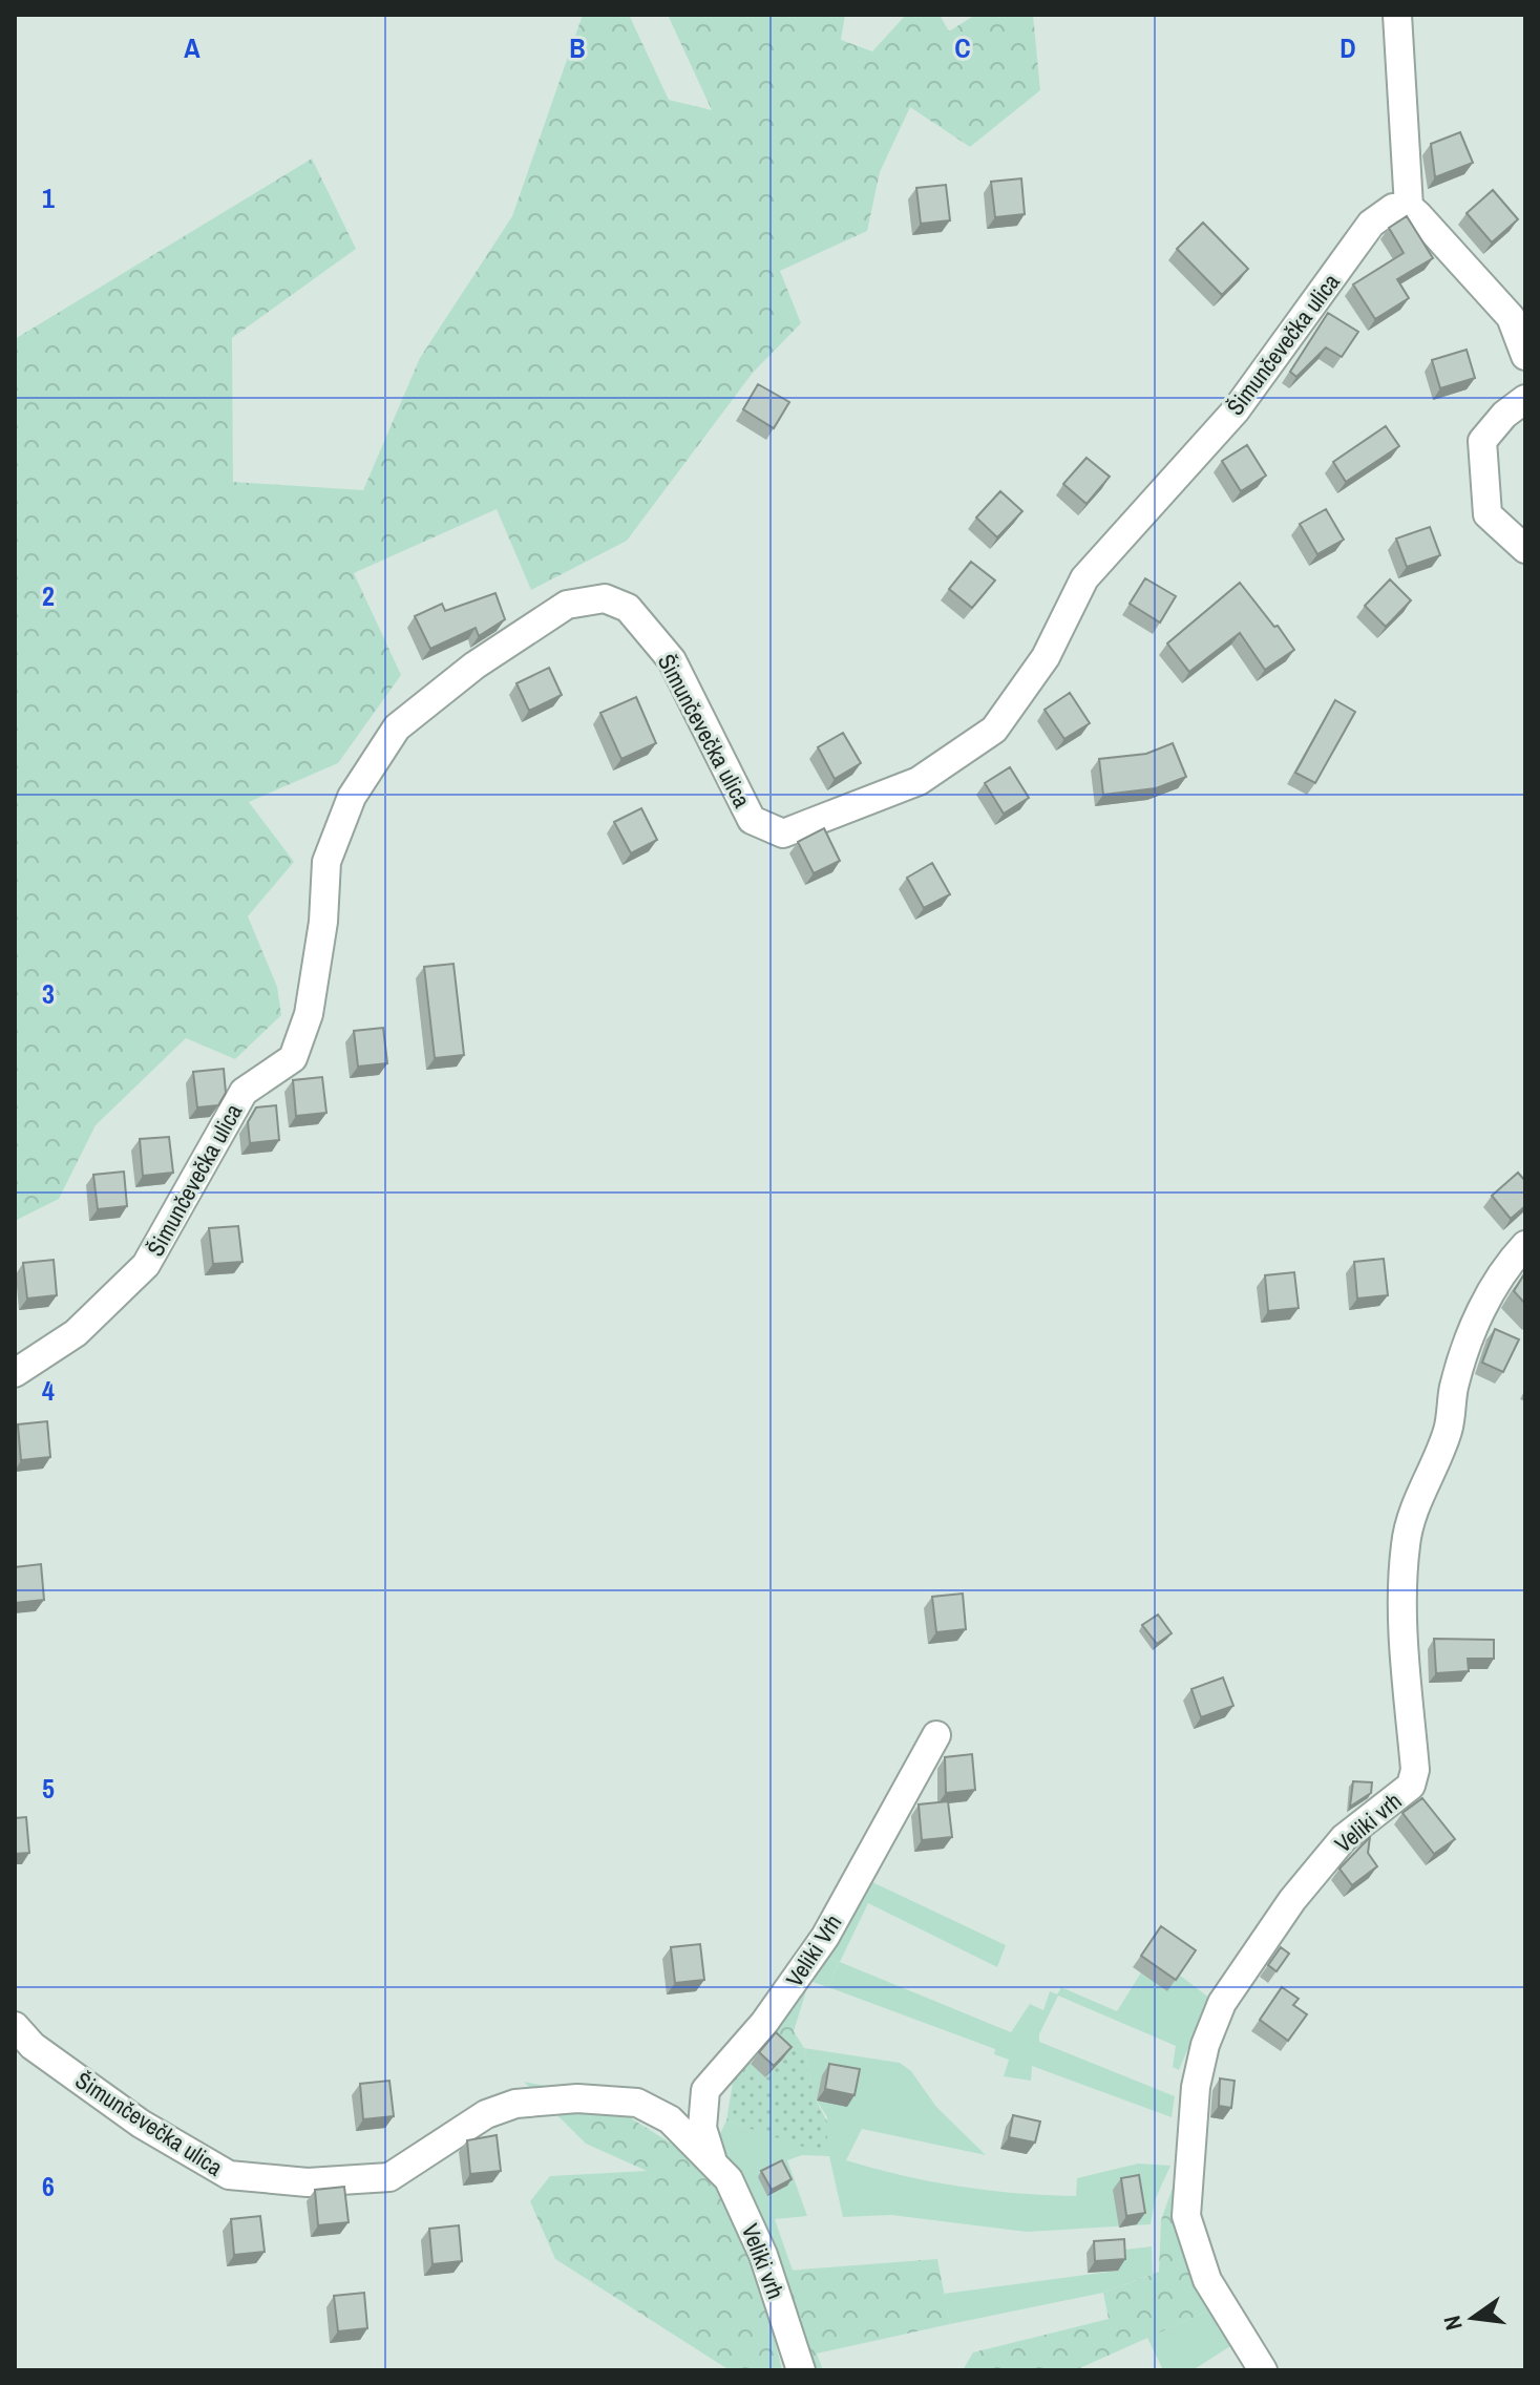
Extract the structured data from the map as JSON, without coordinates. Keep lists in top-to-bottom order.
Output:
{
  "streets": {
    "street": ["Šimunčevečka ulica", "Veliki vrh", "Veliki Vrh"]
  },
  "crossings": [
    ["Šimunčevečka ulica", "Veliki vrh"],
    ["Šimunčevečka ulica", "Veliki Vrh"],
    ["Veliki vrh", "Veliki Vrh"]
  ],
  "north": "left",
  "grid": {
    "columns": [
      "A",
      "B",
      "C",
      "D"
    ],
    "rows": [
      "1",
      "2",
      "3",
      "4",
      "5",
      "6"
    ]
  }
}
